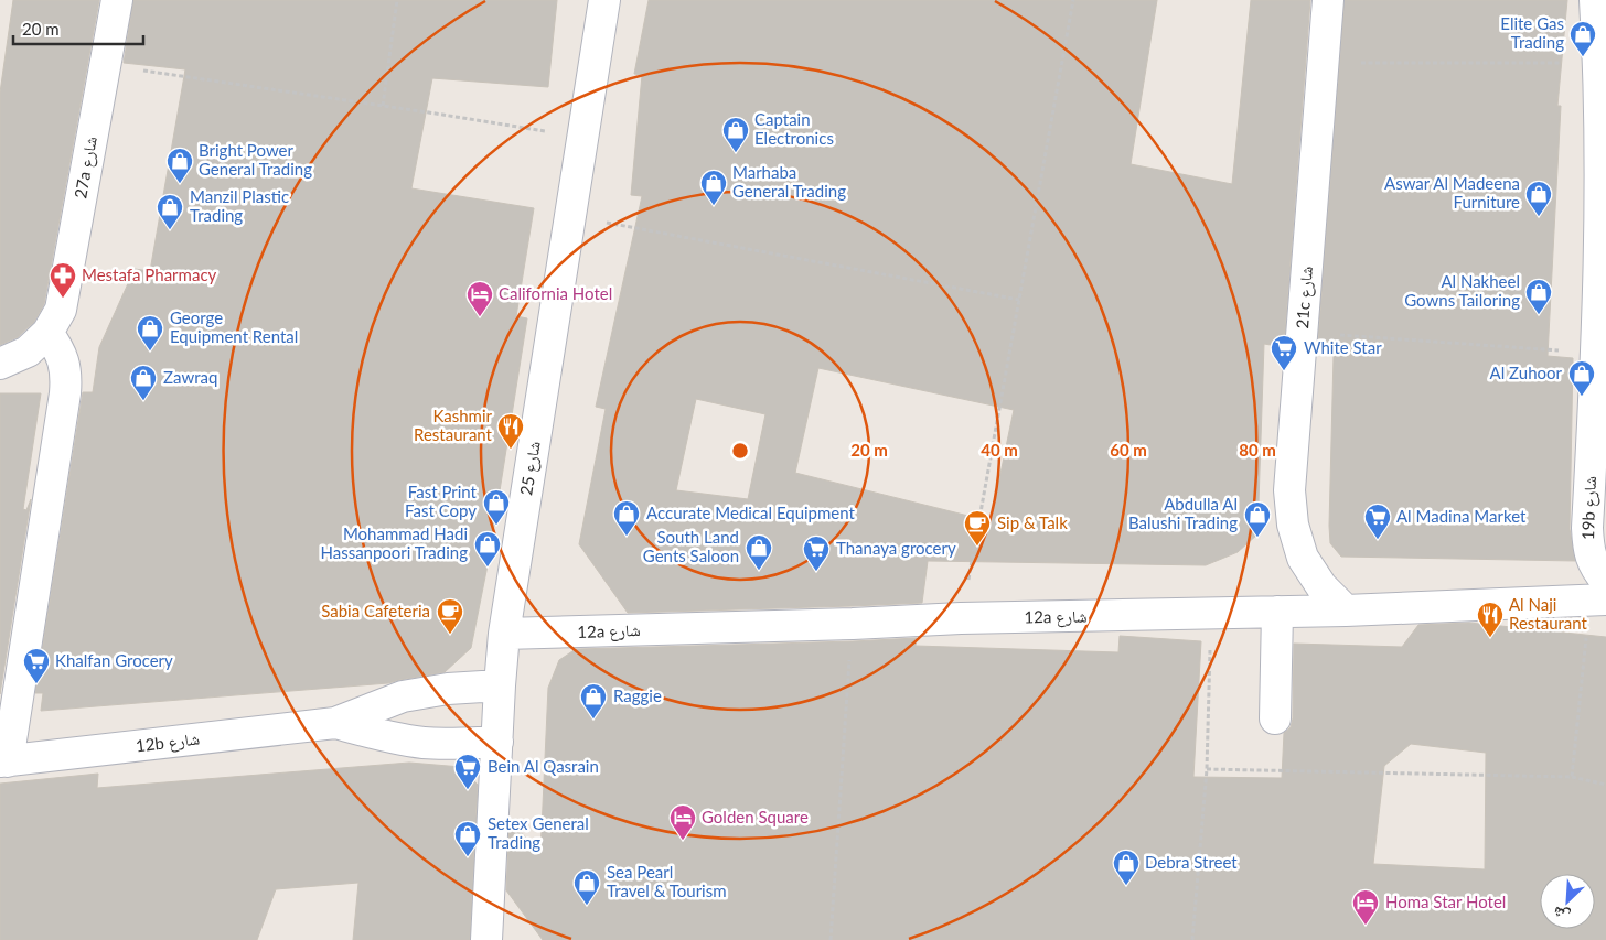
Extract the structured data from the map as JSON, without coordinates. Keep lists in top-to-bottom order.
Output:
{
  "streets": {
    "street": [
      "27a شارع",
      "21c شارع",
      "شارع 25",
      "19b شارع",
      "12a شارع",
      "12b شارع"
    ]
  },
  "crossings": [
    ["21c شارع", "12a شارع"],
    ["شارع 25", "12a شارع"],
    ["شارع 25", "12b شارع"],
    ["19b شارع", "12a شارع"]
  ],
  "places": {
    "shop": [
      "Elite Gas Trading",
      "Captain Electronics",
      "Bright Power General Trading",
      "Marhaba General Trading",
      "Aswar Al Madeena Furniture",
      "Manzil Plastic Trading",
      "Al Nakheel Gowns Tailoring",
      "George Equipment Rental",
      "Al Zuhoor",
      "Zawraq",
      "Fast Print Fast Copy",
      "Accurate Medical Equipment",
      "Abdulla Al Balushi Trading",
      "Mohammad Hadi Hassanpoori Trading",
      "South Land Gents Saloon",
      "Raggie",
      "Setex General Trading",
      "Debra Street",
      "Sea Pearl Travel & Tourism"
    ],
    "pharmacy": ["Mestafa Pharmacy"],
    "hotel": ["California Hotel", "Golden Square", "Homa Star Hotel"],
    "supermarket": [
      "White Star",
      "Al Madina Market",
      "Thanaya grocery",
      "Khalfan Grocery",
      "Bein Al Qasrain"
    ],
    "restaurant": ["Kashmir Restaurant", "Al Naji Restaurant"],
    "cafe": ["Sip & Talk", "Sabia Cafeteria"]
  },
  "scale_bar": "20 m",
  "north": "bottom left",
  "rings": [
    "20 m",
    "40 m",
    "60 m",
    "80 m"
  ]
}
